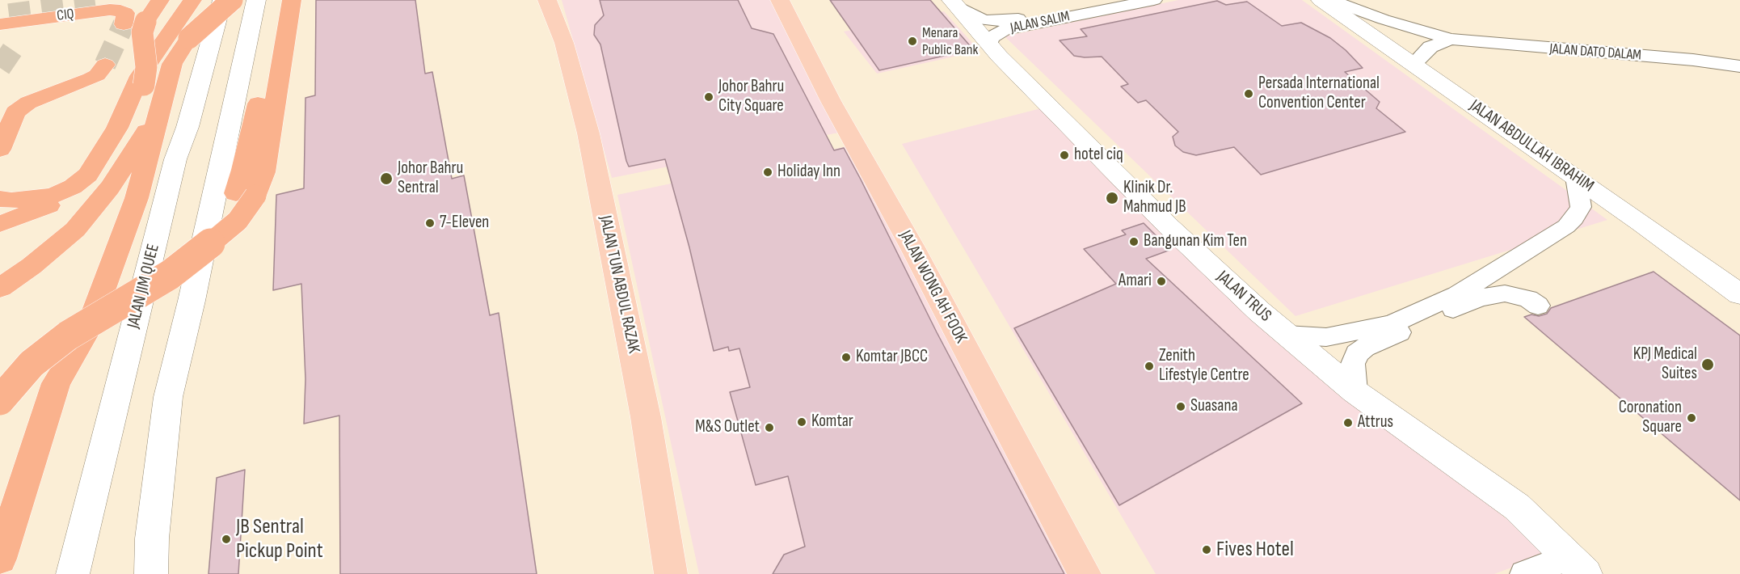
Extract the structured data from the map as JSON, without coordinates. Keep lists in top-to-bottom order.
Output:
{
  "streets": {
    "highway": ["CIQ"],
    "main road": [
      "JALAN ABDULLAH IBRAHIM",
      "JALAN TUN ABDUL RAZAK",
      "JALAN JIM QUEE",
      "JALAN WONG AH FOOK",
      "JALAN TRUS"
    ],
    "street": ["JALAN SALIM", "JALAN DATO DALAM"]
  },
  "crossings": [
    ["JALAN SALIM", "JALAN TRUS"]
  ],
  "places": [
    "Menara Public Bank",
    "Persada International Convention Center",
    "Johor Bahru City Square",
    "hotel ciq",
    "Holiday Inn",
    "Johor Bahru Sentral",
    "Klinik Dr. Mahmud JB",
    "7-Eleven",
    "Bangunan Kim Ten",
    "Amari",
    "Komtar JBCC",
    "KPJ Medical Suites",
    "Zenith Lifestyle Centre",
    "Suasana",
    "Coronation Square",
    "Komtar",
    "Attrus",
    "M&S Outlet",
    "JB Sentral Pickup Point",
    "Fives Hotel"
  ]
}
